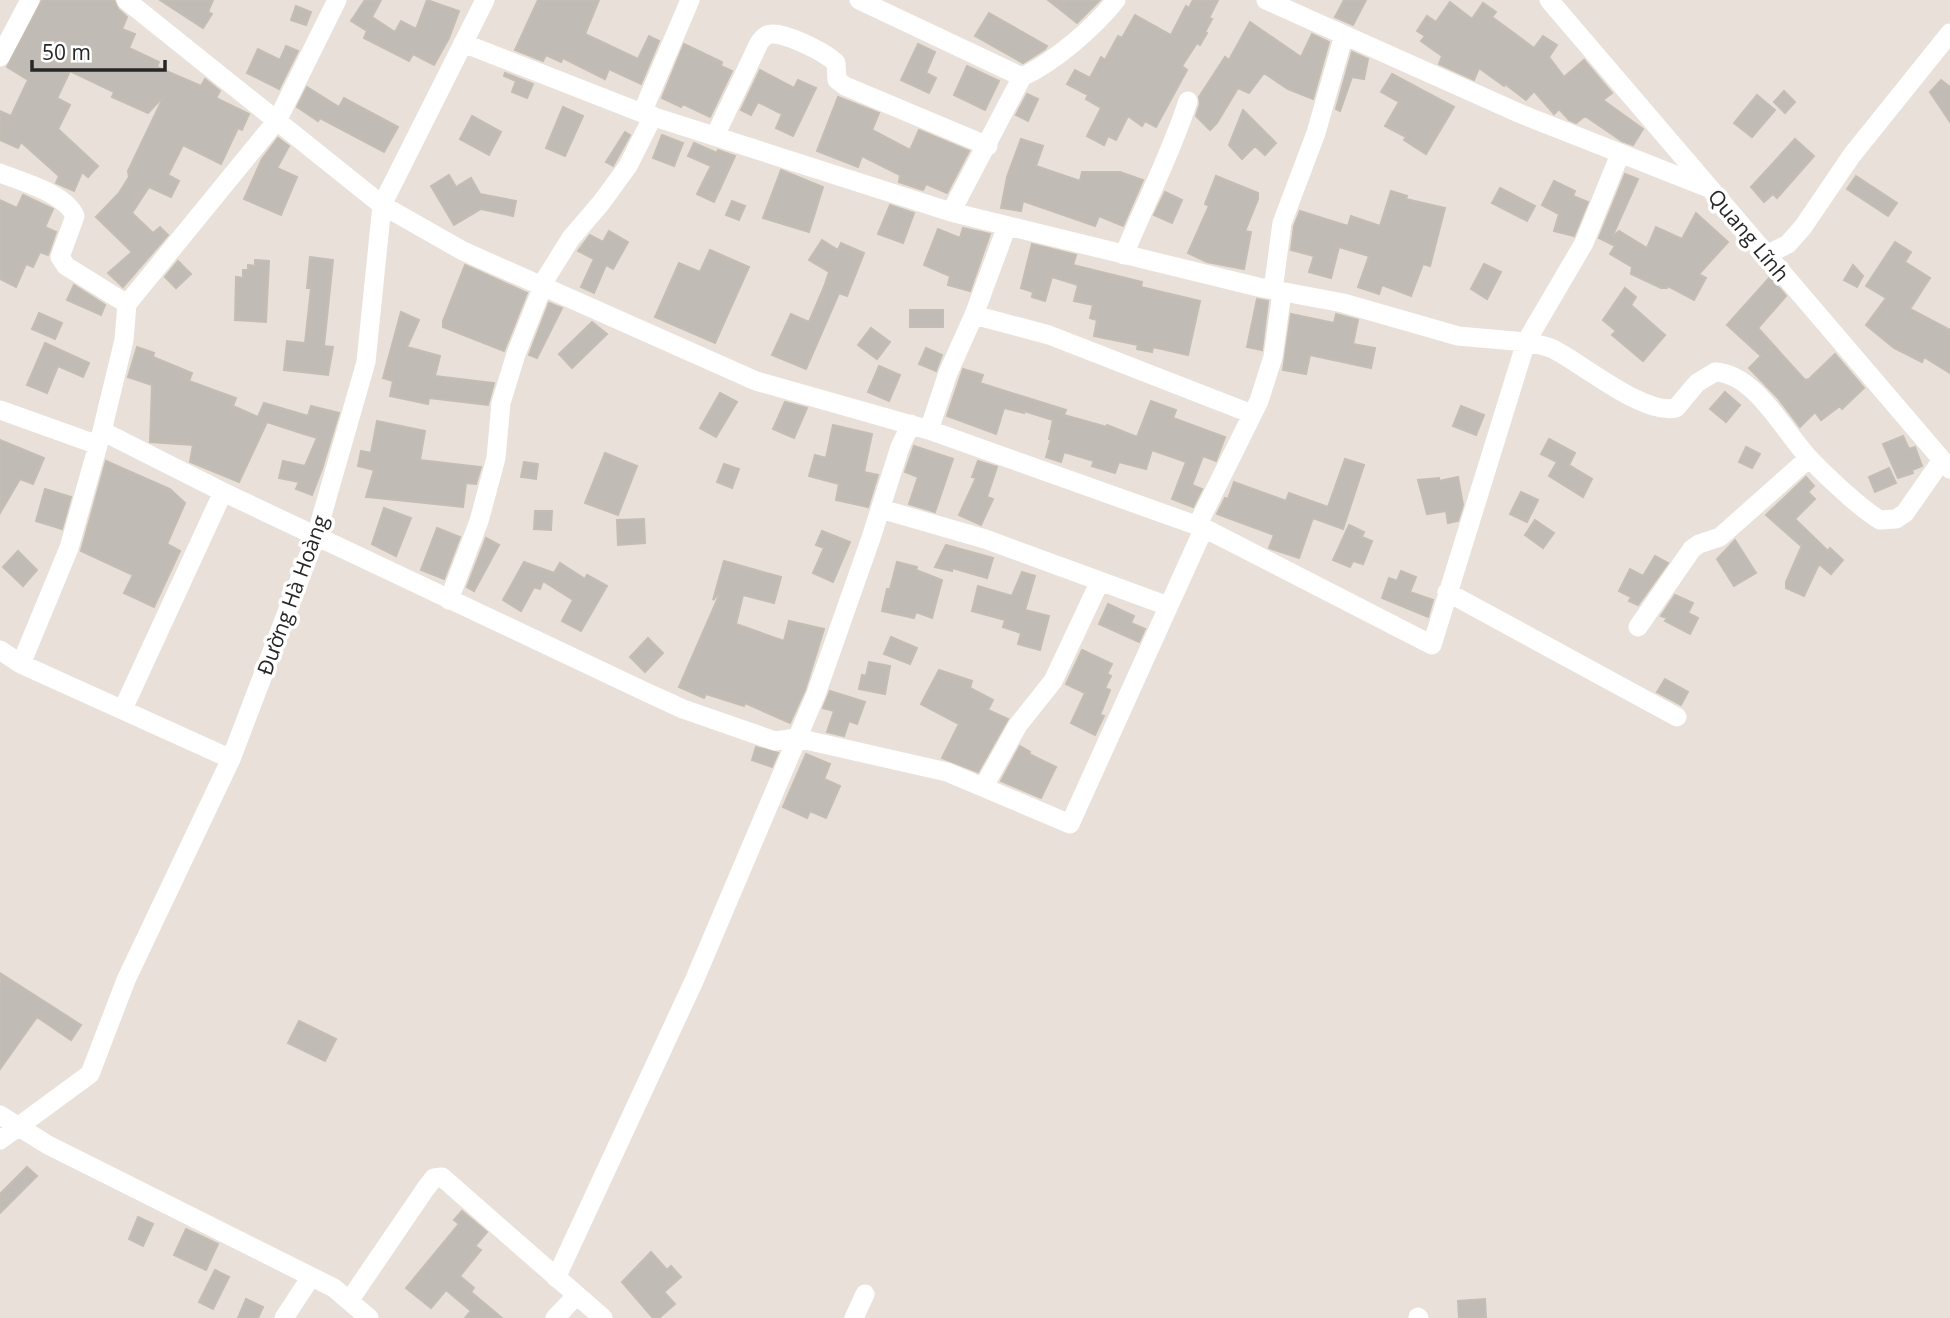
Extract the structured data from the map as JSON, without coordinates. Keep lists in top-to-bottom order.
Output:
{
  "streets": {
    "street": ["Quang Lĩnh", "Đường Hà Hoàng"]
  },
  "scale_bar": "50 m"
}
